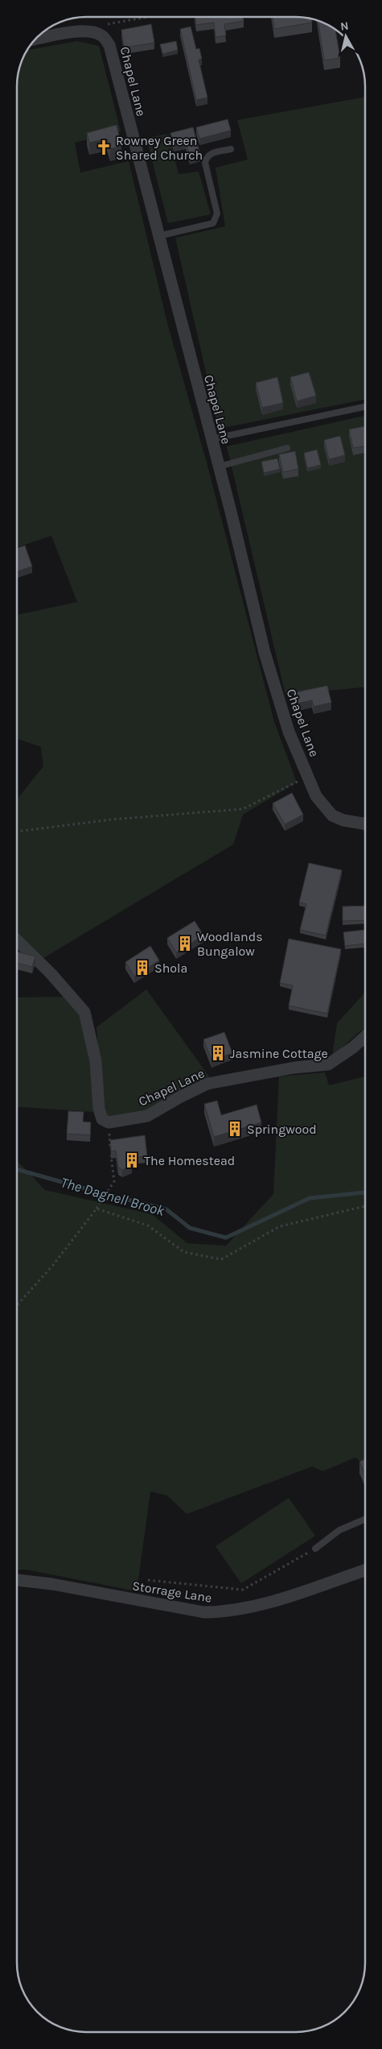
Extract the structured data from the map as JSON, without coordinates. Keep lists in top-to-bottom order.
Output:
{
  "streets": {
    "street": ["Chapel Lane", "Storrage Lane"]
  },
  "water": ["The Dagnell Brook"],
  "places": {
    "church": ["Rowney Green Shared Church"],
    "building": [
      "Woodlands Bungalow",
      "Shola",
      "Jasmine Cottage",
      "Springwood",
      "The Homestead"
    ]
  },
  "north": "top"
}
